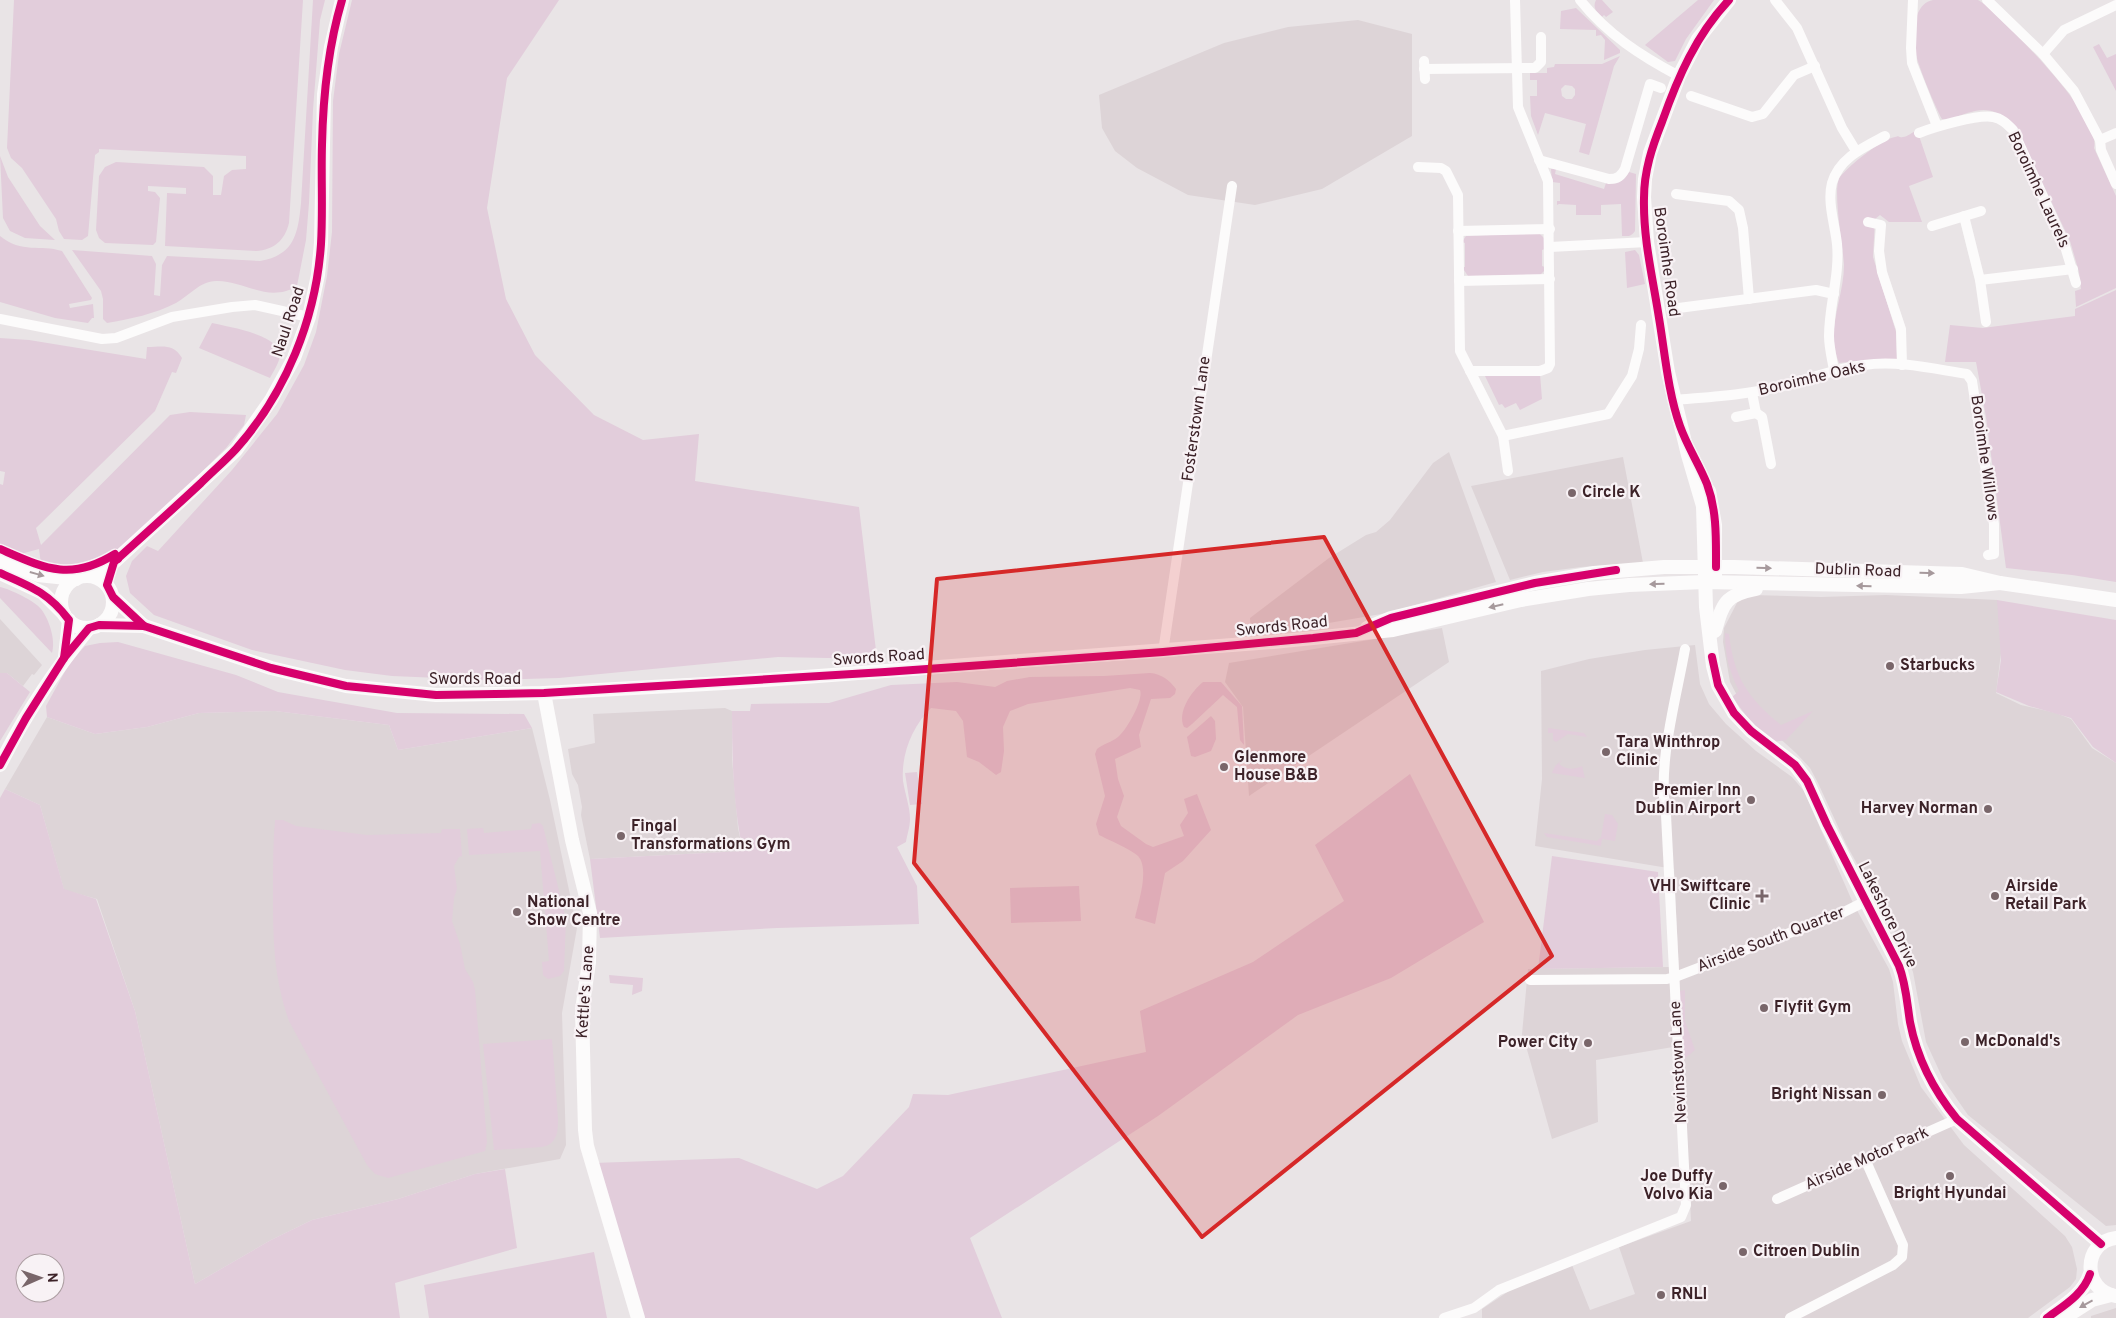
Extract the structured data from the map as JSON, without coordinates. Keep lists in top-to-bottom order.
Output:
{
  "streets": {
    "main road": [
      "Boroimhe Road",
      "Naul Road",
      "Dublin Road",
      "Swords Road",
      "Lakeshore Drive",
      "Kettle's Lane"
    ],
    "street": [
      "Boroimhe Laurels",
      "Boroimhe Oaks",
      "Fosterstown Lane",
      "Boroimhe Willows",
      "Airside South Quarter",
      "Nevinstown Lane",
      "Airside Motor Park"
    ]
  },
  "crossings": [
    ["Boroimhe Road", "Boroimhe Oaks"],
    ["Boroimhe Road", "Dublin Road"],
    ["Boroimhe Road", "Swords Road"],
    ["Boroimhe Road", "Lakeshore Drive"],
    ["Naul Road", "Swords Road"],
    ["Boroimhe Oaks", "Boroimhe Willows"],
    ["Fosterstown Lane", "Swords Road"],
    ["Dublin Road", "Swords Road"],
    ["Dublin Road", "Lakeshore Drive"],
    ["Swords Road", "Lakeshore Drive"],
    ["Swords Road", "Kettle's Lane"],
    ["Lakeshore Drive", "Airside South Quarter"],
    ["Lakeshore Drive", "Airside Motor Park"],
    ["Airside South Quarter", "Nevinstown Lane"]
  ],
  "places": {
    "other": [
      "Circle K",
      "Starbucks",
      "Tara Winthrop Clinic",
      "Glenmore House B&B",
      "Premier Inn Dublin Airport",
      "Harvey Norman",
      "Fingal Transformations Gym",
      "Airside Retail Park",
      "National Show Centre",
      "Flyfit Gym",
      "McDonald's",
      "Power City",
      "Bright Nissan",
      "Bright Hyundai",
      "Joe Duffy Volvo Kia",
      "Citroen Dublin",
      "RNLI"
    ],
    "health": ["VHI Swiftcare Clinic"]
  },
  "north": "right"
}
